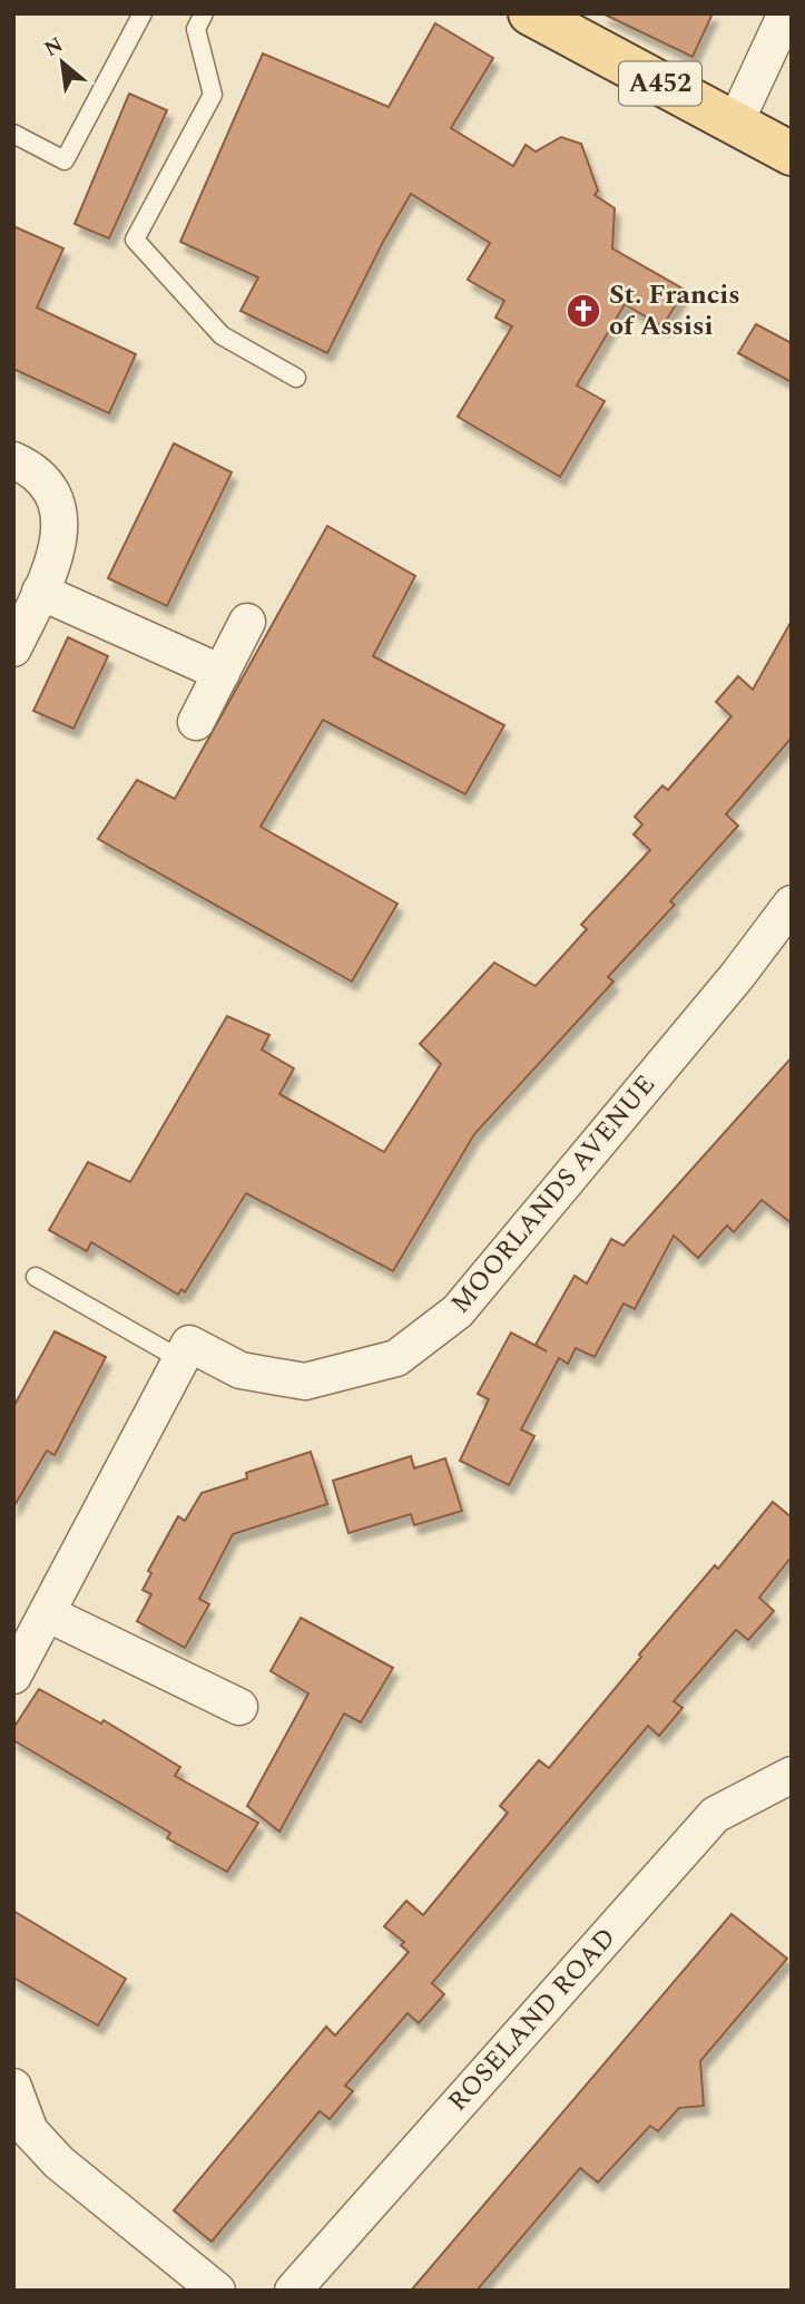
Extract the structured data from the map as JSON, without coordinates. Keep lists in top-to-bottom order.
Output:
{
  "streets": {
    "main road": ["A452"],
    "street": ["MOORLANDS AVENUE", "ROSELAND ROAD"]
  },
  "places": {
    "church": ["St. Francis of Assisi"]
  },
  "north": "top left"
}
